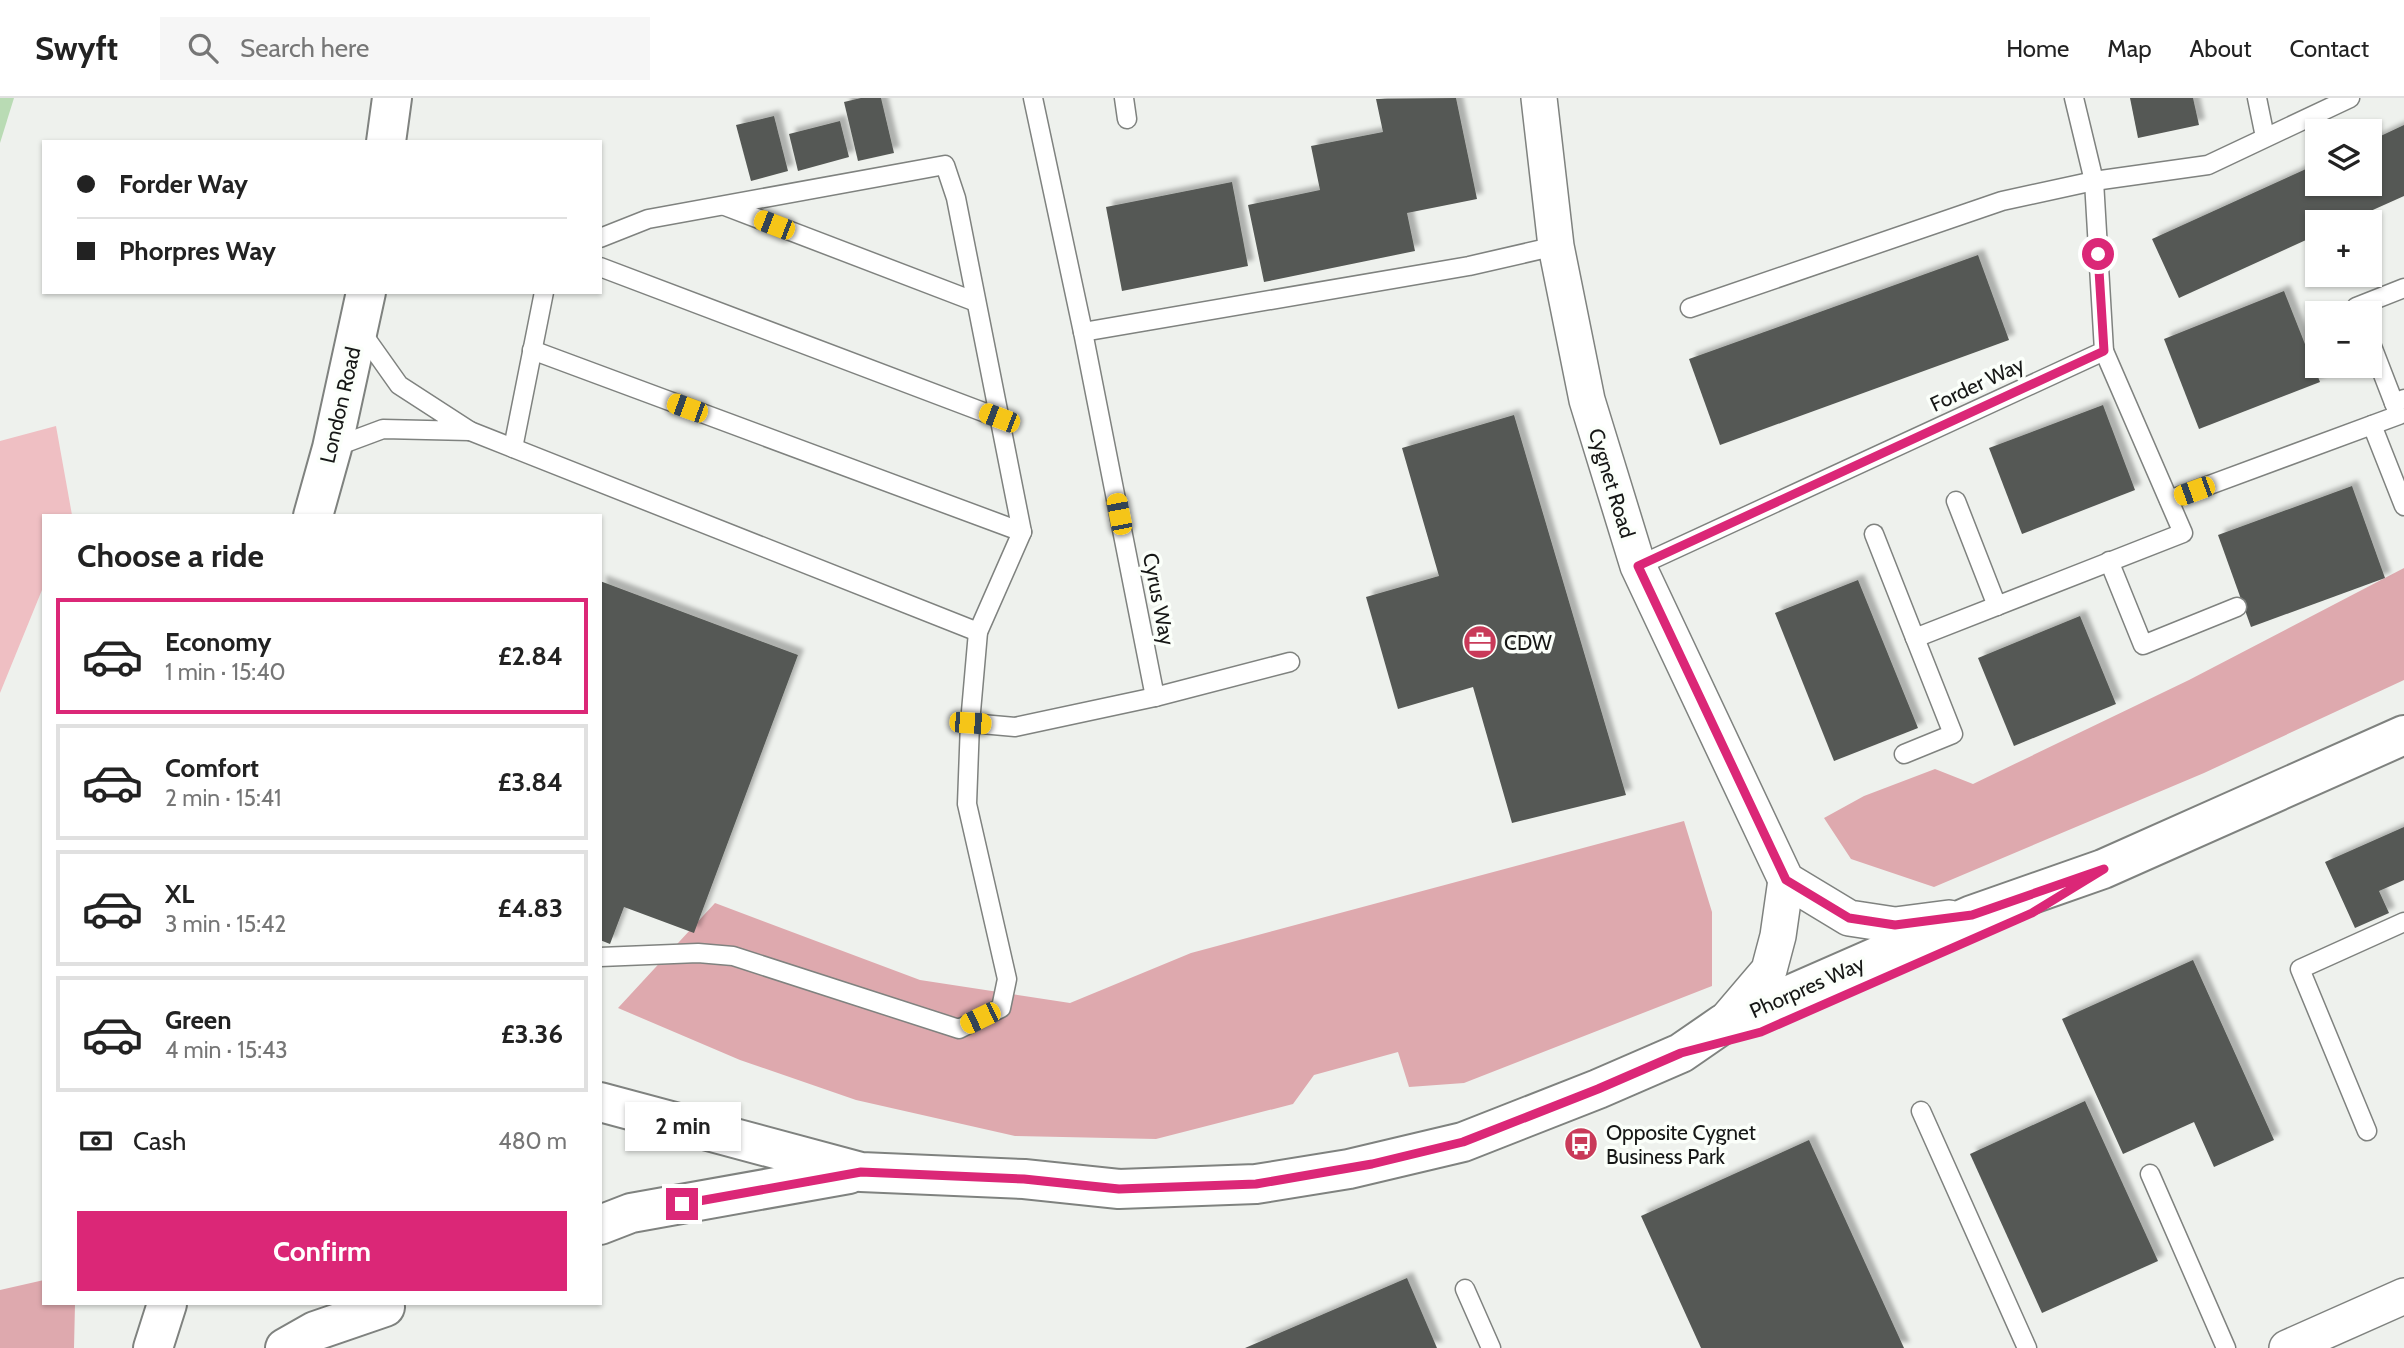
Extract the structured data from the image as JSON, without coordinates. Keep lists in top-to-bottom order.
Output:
{
  "streets": {
    "street": ["London Road", "Cygnet Road", "Phorpres Way"],
    "lane": ["Forder Way", "Cyrus Way"]
  },
  "crossings": [
    ["Forder Way", "Cygnet Road"]
  ],
  "places": {
    "office": ["CDW"],
    "bus stop": ["Opposite Cygnet Business Park"]
  },
  "page": {
    "header": "Swyft",
    "search": "Search here",
    "nav": [
      "Home",
      "Map",
      "About",
      "Contact"
    ],
    "map_buttons": ["+", "−"],
    "banner": ["Forder Way", "Phorpres Way"],
    "heading": "Choose a ride",
    "list": [
      {
        "name": "Economy",
        "note": "1 min · 15:40",
        "value": "£2.84"
      },
      {
        "name": "Comfort",
        "note": "2 min · 15:41",
        "value": "£3.84"
      },
      {
        "name": "XL",
        "note": "3 min · 15:42",
        "value": "£4.83"
      },
      {
        "name": "Green",
        "note": "4 min · 15:43",
        "value": "£3.36"
      }
    ],
    "bubble": "2 min",
    "pay": ["Cash", "480 m"],
    "buttons": "Confirm"
  }
}
